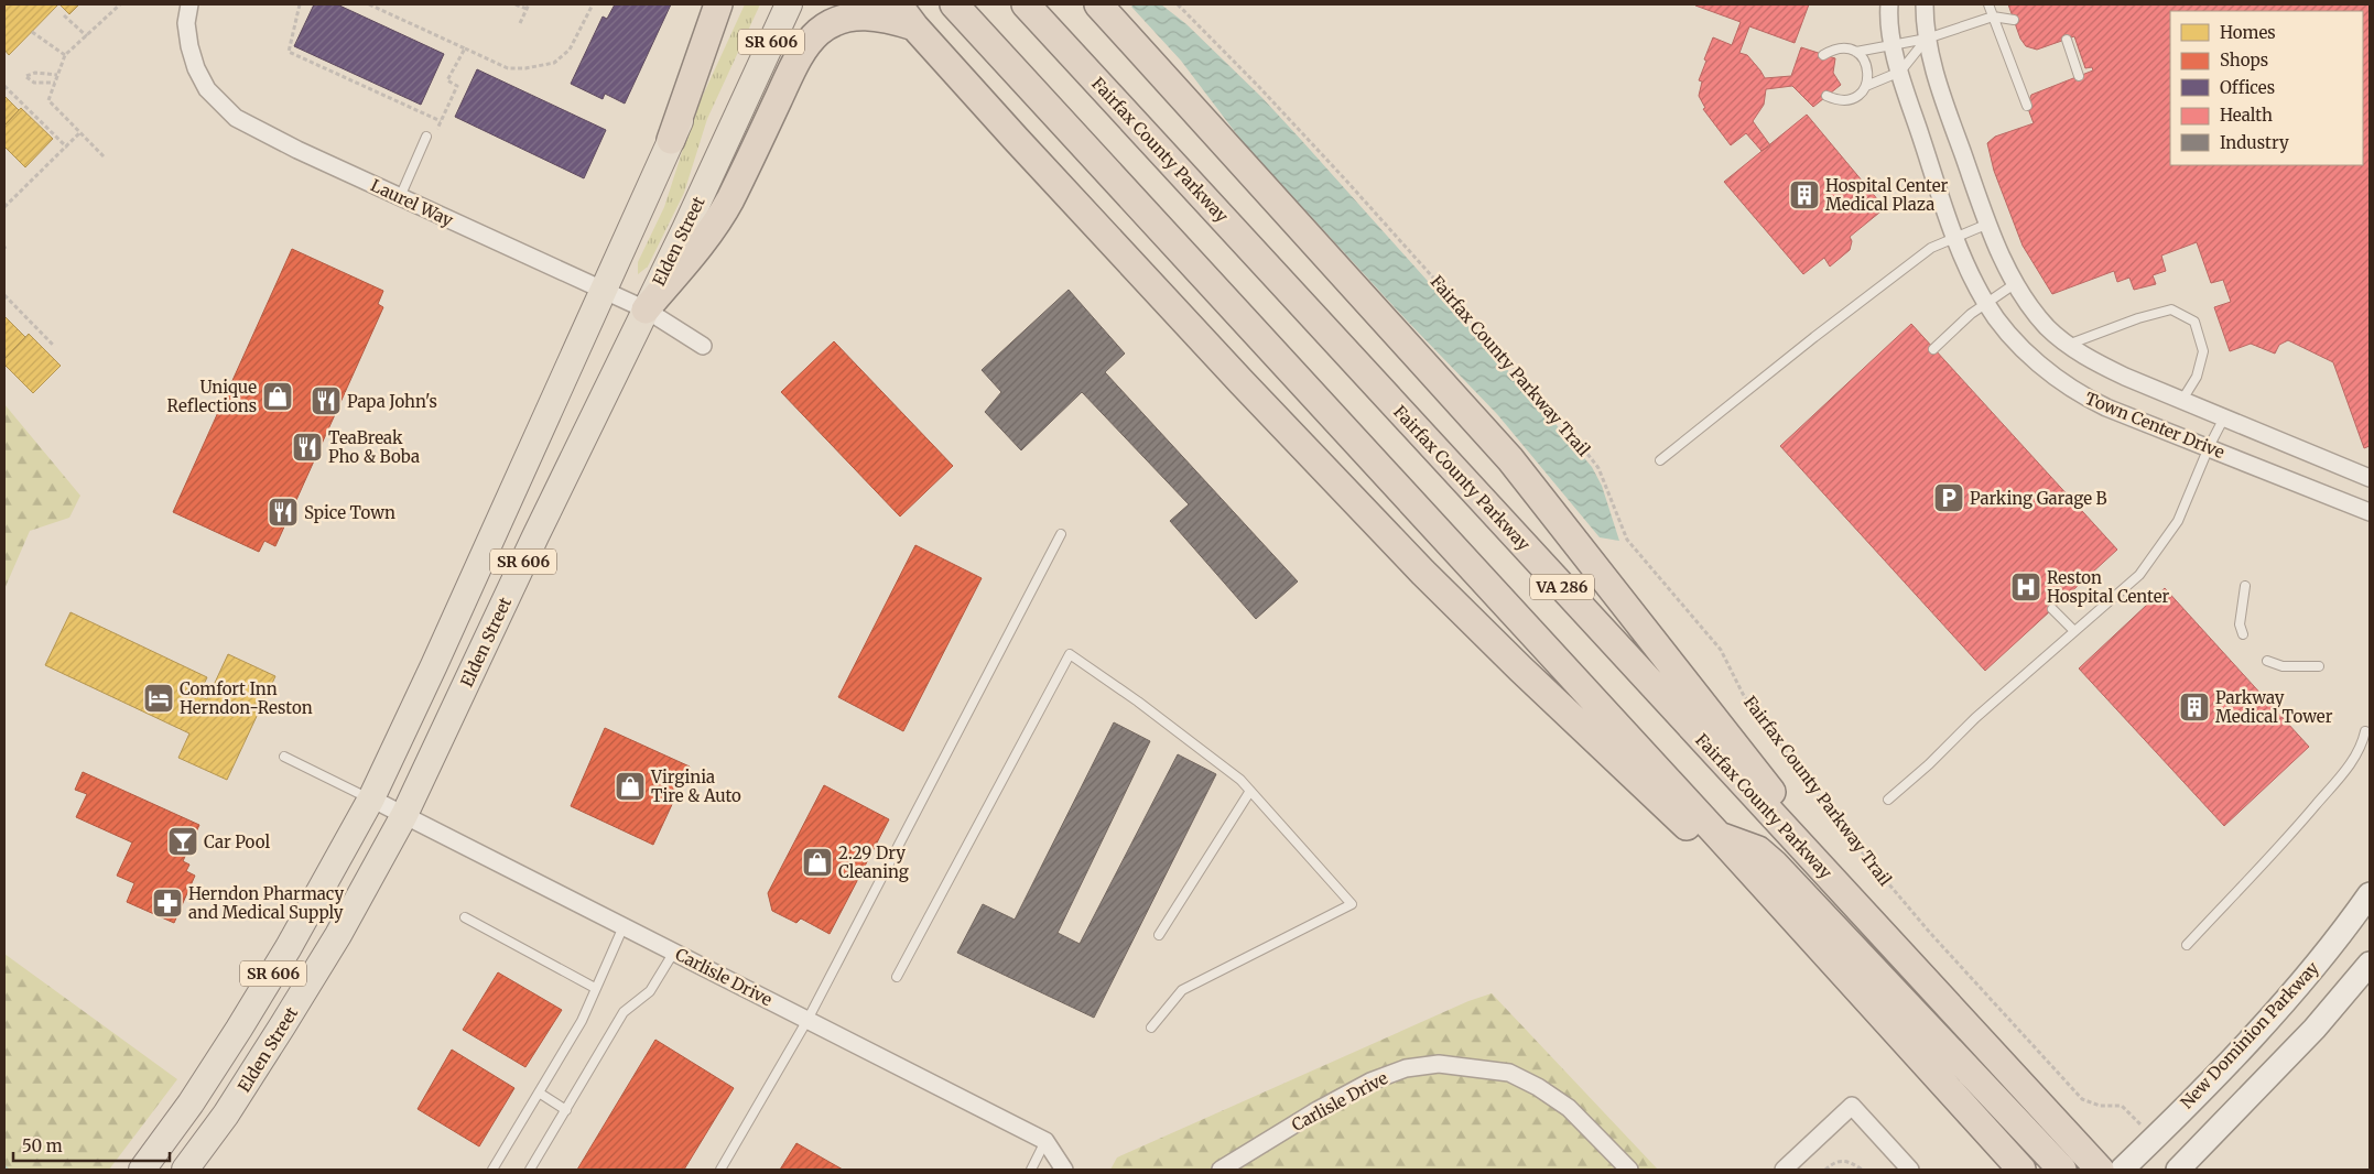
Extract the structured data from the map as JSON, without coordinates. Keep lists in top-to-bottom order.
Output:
{
  "streets": {
    "highway": ["Fairfax County Parkway", "VA 286"],
    "main road": ["SR 606", "Elden Street", "New Dominion Parkway"],
    "street": ["Laurel Way", "Town Center Drive", "Carlisle Drive"],
    "path": ["Fairfax County Parkway Trail"]
  },
  "crossings": [
    ["SR 606", "Laurel Way"],
    ["SR 606", "Carlisle Drive"],
    ["Laurel Way", "Elden Street"],
    ["Elden Street", "Carlisle Drive"]
  ],
  "places": {
    "building": ["Hospital Center Medical Plaza", "Parkway Medical Tower"],
    "shop": ["Unique Reflections", "Virginia Tire & Auto", "2.29 Dry Cleaning"],
    "restaurant": ["Papa John's", "TeaBreak Pho & Boba", "Spice Town"],
    "parking": ["Parking Garage B"],
    "hospital": ["Reston Hospital Center"],
    "hotel": ["Comfort Inn Herndon-Reston"],
    "bar": ["Car Pool"],
    "pharmacy": ["Herndon Pharmacy and Medical Supply"]
  },
  "legend": [
    "Homes",
    "Shops",
    "Offices",
    "Health",
    "Industry"
  ],
  "scale_bar": "50 m"
}
